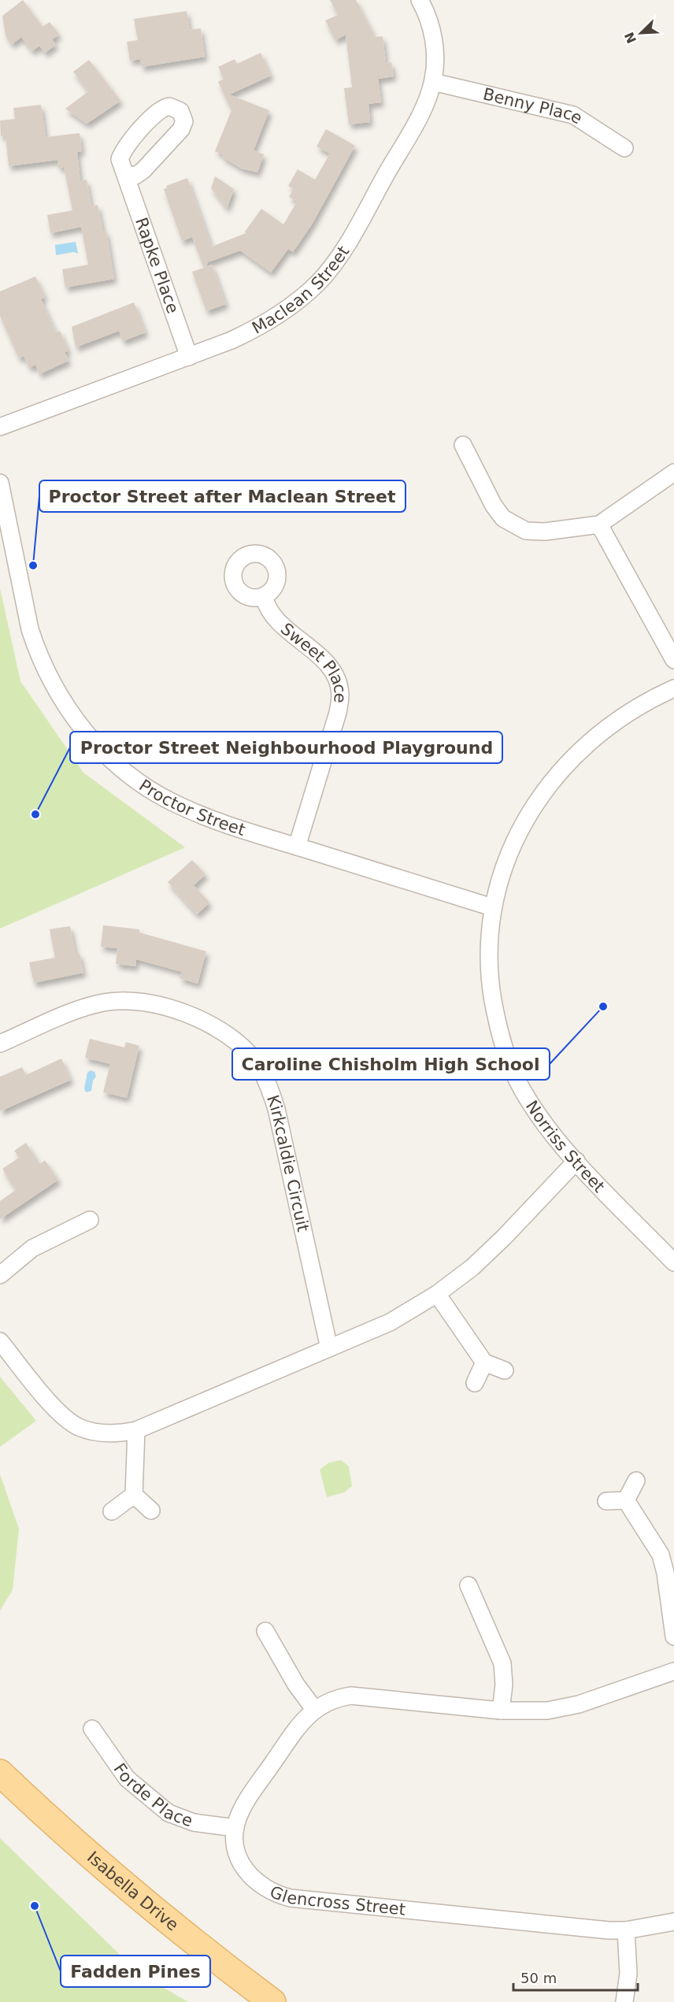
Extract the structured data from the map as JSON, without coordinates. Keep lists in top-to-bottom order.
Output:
{
  "streets": {
    "main road": ["Isabella Drive"],
    "street": [
      "Benny Place",
      "Rapke Place",
      "Maclean Street",
      "Sweet Place",
      "Proctor Street",
      "Norriss Street",
      "Kirkcaldie Circuit",
      "Forde Place",
      "Glencross Street"
    ]
  },
  "crossings": [
    ["Benny Place", "Maclean Street"],
    ["Rapke Place", "Maclean Street"],
    ["Sweet Place", "Proctor Street"],
    ["Proctor Street", "Norriss Street"],
    ["Forde Place", "Glencross Street"]
  ],
  "places": [
    "Proctor Street after Maclean Street",
    "Proctor Street Neighbourhood Playground",
    "Caroline Chisholm High School",
    "Fadden Pines"
  ],
  "scale_bar": "50 m",
  "north": "bottom left"
}
